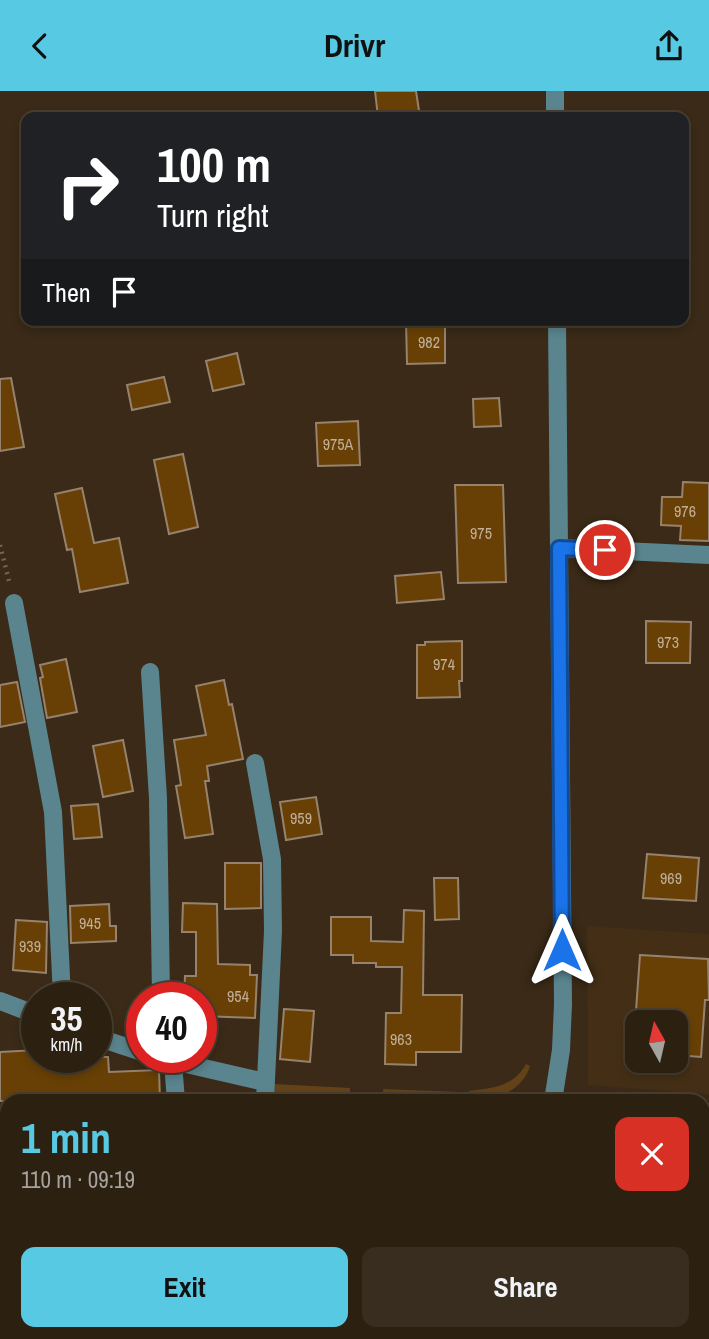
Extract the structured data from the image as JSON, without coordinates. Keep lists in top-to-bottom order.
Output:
{
  "house_numbers": [
    "982",
    "975A",
    "976",
    "975",
    "973",
    "974",
    "959",
    "969",
    "945",
    "939",
    "954",
    "963"
  ],
  "north": "top",
  "page": {
    "header": "Drivr",
    "turn": ["100 m", "Turn right"],
    "then": "Then",
    "speed": "35 km/h",
    "limit": "40",
    "heading": ["1 min", "110 m · 09:19"],
    "buttons": ["Exit", "Share"]
  }
}
